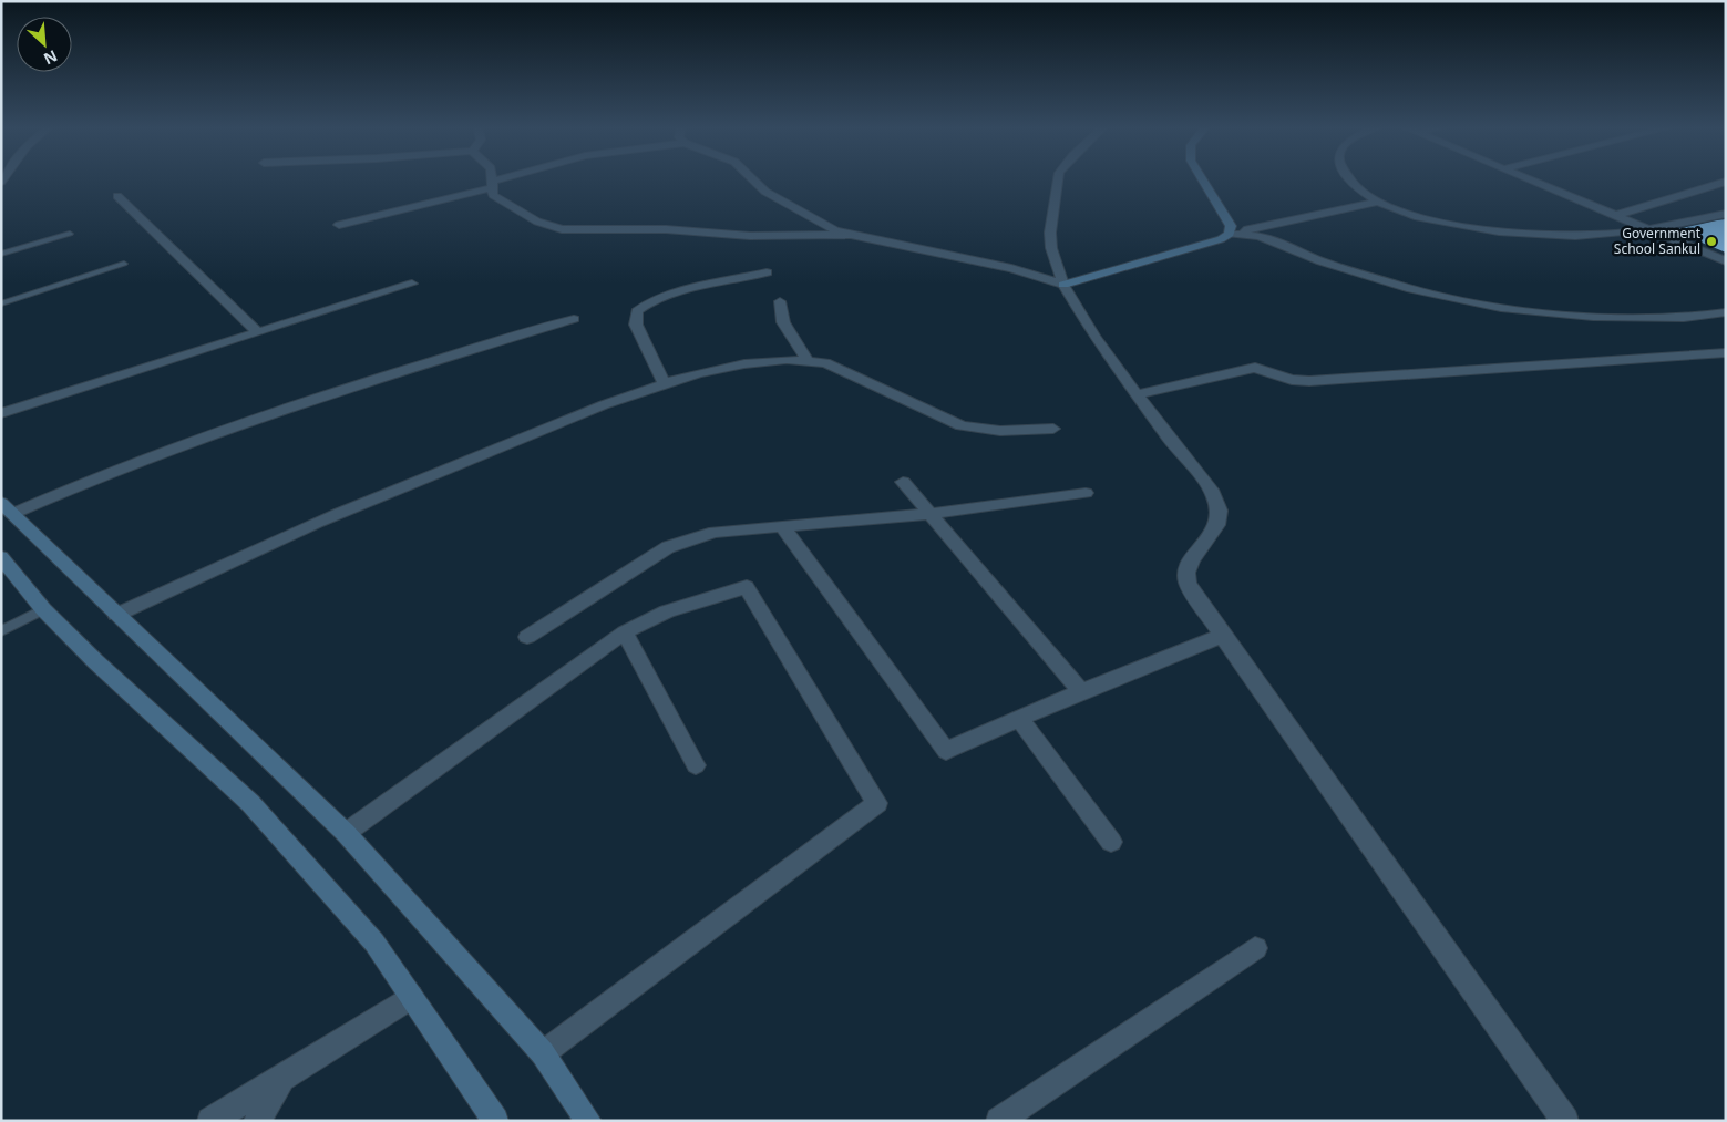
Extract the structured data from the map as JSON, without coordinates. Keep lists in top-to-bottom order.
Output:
{
  "places": ["Government School Sankul"],
  "north": "bottom right"
}
